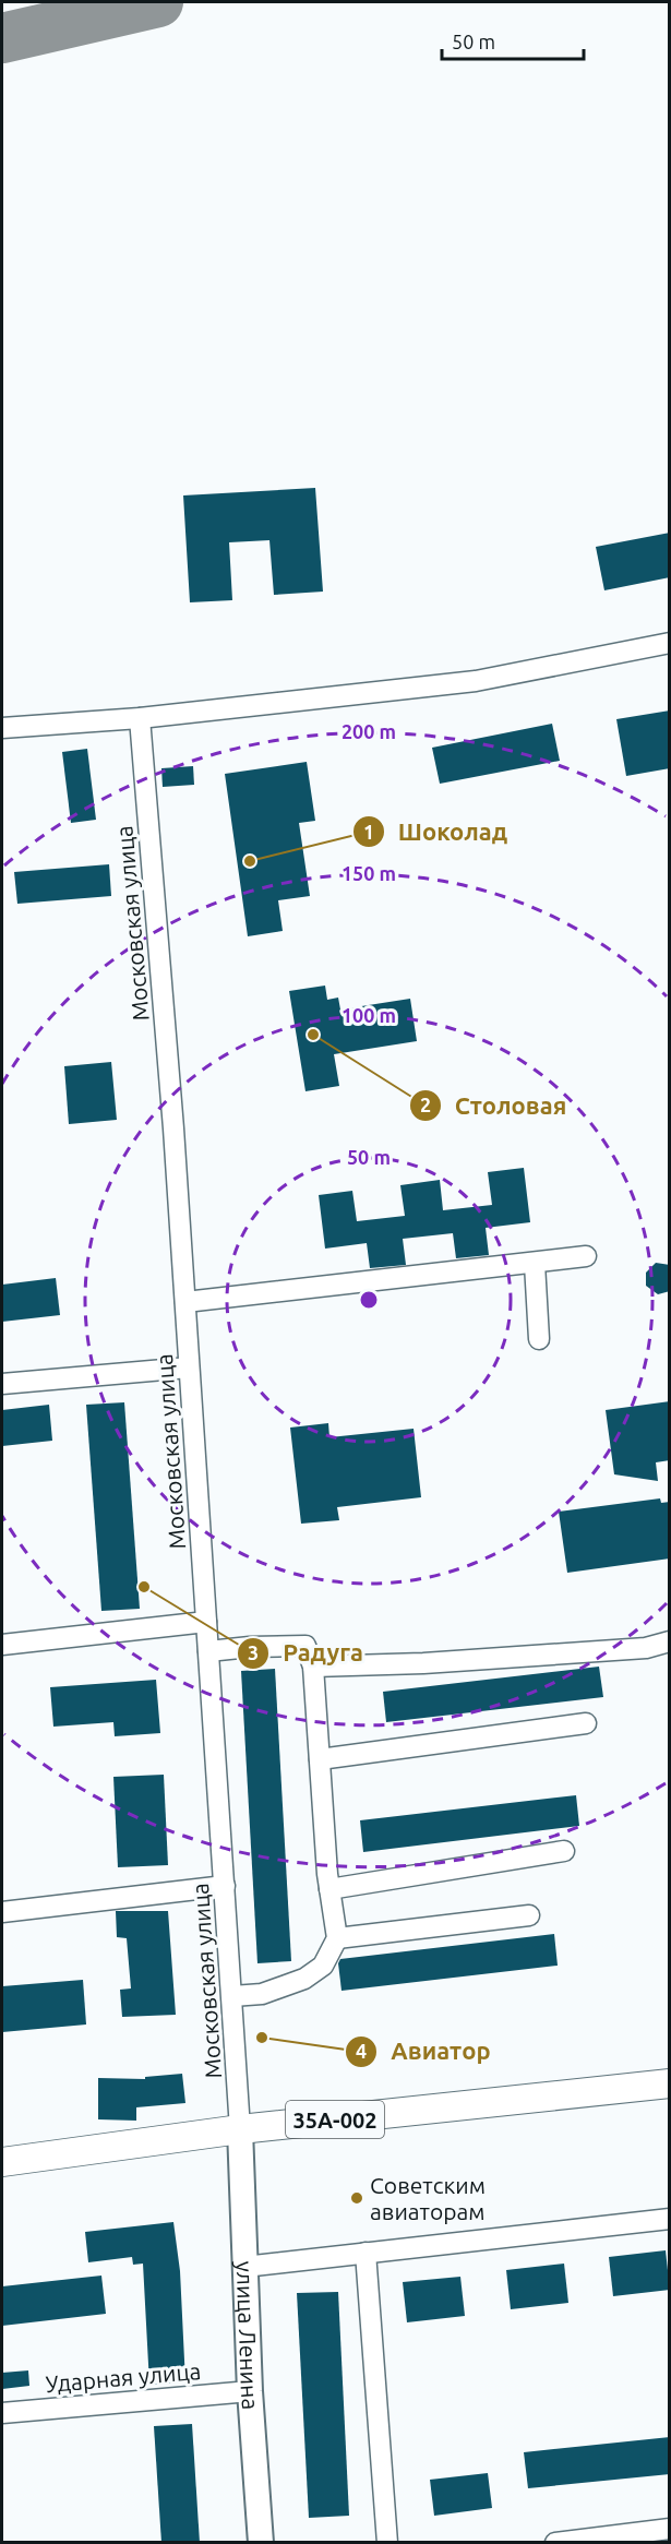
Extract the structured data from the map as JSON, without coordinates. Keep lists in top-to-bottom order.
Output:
{
  "streets": {
    "highway": ["35А-002"],
    "main road": ["улица Ленина"],
    "street": ["Московская улица", "Ударная улица"]
  },
  "crossings": [
    ["Московская улица", "35А-002"],
    ["Московская улица", "улица Ленина"],
    ["35А-002", "улица Ленина"],
    ["улица Ленина", "Ударная улица"]
  ],
  "places": [
    "Шоколад",
    "Столовая",
    "Радуга",
    "Авиатор",
    "Советским авиаторам"
  ],
  "scale_bar": "50 m",
  "rings": [
    "200 m",
    "150 m",
    "100 m",
    "50 m"
  ]
}
